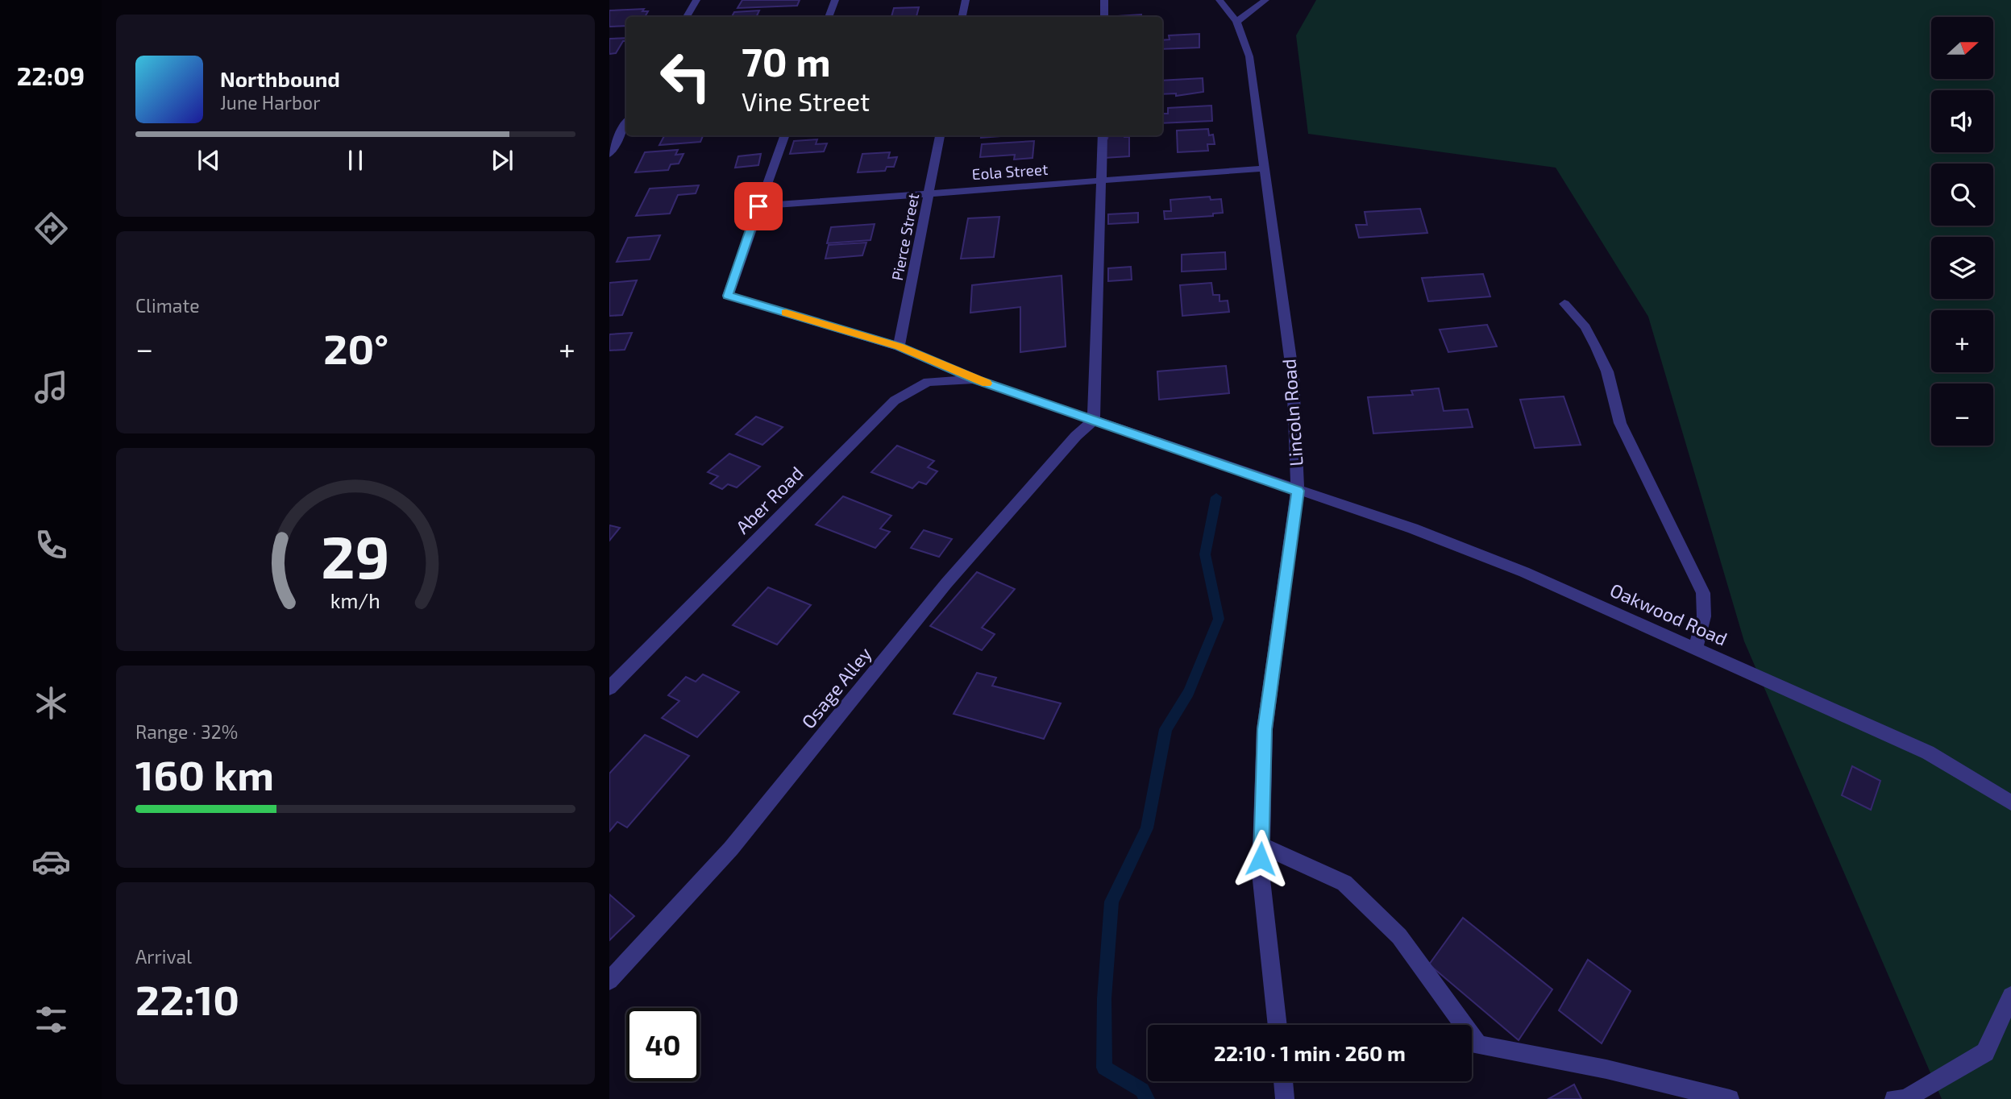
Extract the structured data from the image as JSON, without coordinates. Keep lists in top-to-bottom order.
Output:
{
  "streets": {
    "street": [
      "Eola Street",
      "Pierce Street",
      "Lincoln Road",
      "Aber Road",
      "Oakwood Road",
      "Osage Alley"
    ]
  },
  "crossings": [
    ["Eola Street", "Pierce Street"],
    ["Eola Street", "Lincoln Road"],
    ["Eola Street", "Oakwood Road"],
    ["Pierce Street", "Oakwood Road"],
    ["Lincoln Road", "Oakwood Road"],
    ["Aber Road", "Oakwood Road"],
    ["Oakwood Road", "Osage Alley"]
  ],
  "north": "right",
  "page": {
    "tabs": "22:09",
    "map_buttons": ["+", "−"],
    "turn": ["70 m", "Vine Street"],
    "song": ["Northbound", "June Harbor"],
    "tile": [
      "Climate",
      ["Range · 32%", "160 km"],
      ["Arrival", "22:10"]
    ],
    "heat": ["−", "20°", "+"],
    "limit": "40",
    "trip": "22:10 · 1 min · 260 m",
    "gauge": ["29", "km/h"]
  }
}
